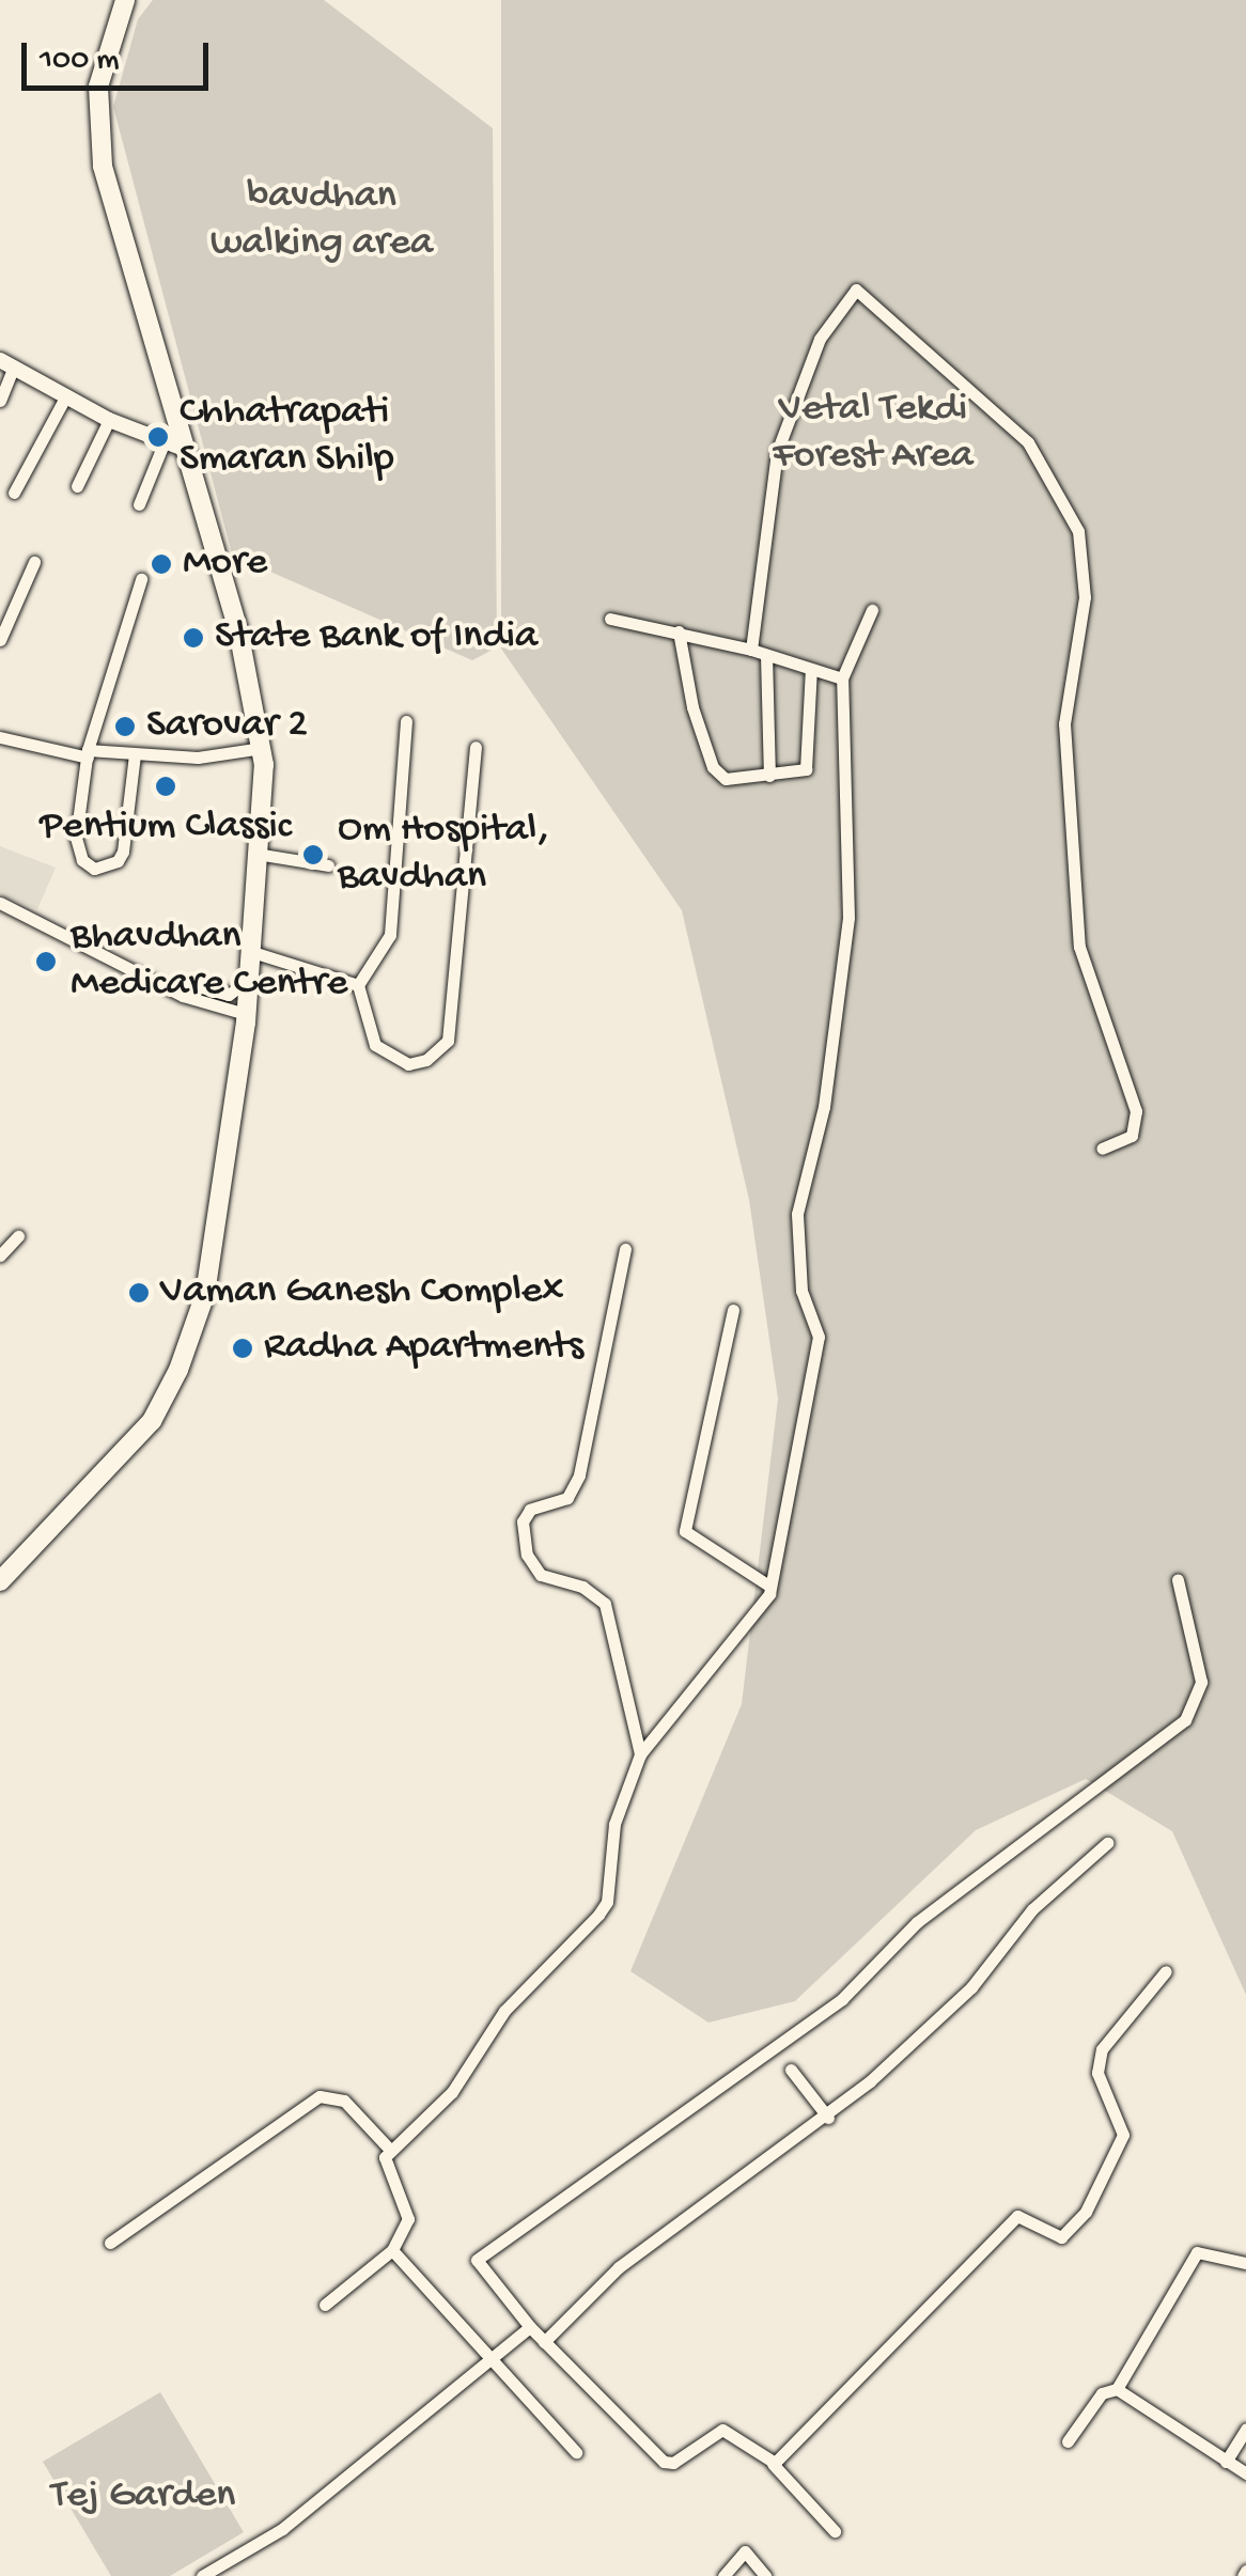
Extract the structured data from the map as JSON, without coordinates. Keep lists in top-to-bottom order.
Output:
{
  "parks": ["bavdhan walking area", "Vetal Tekdi Forest Area", "Tej Garden"],
  "places": [
    "Chhatrapati Smaran Shilp",
    "More",
    "State Bank of India",
    "Sarovar 2",
    "Pentium Classic",
    "Om Hospital, Bavdhan",
    "Bhavdhan Medicare Centre",
    "Vaman Ganesh Complex",
    "Radha Apartments"
  ],
  "scale_bar": "100 m"
}
